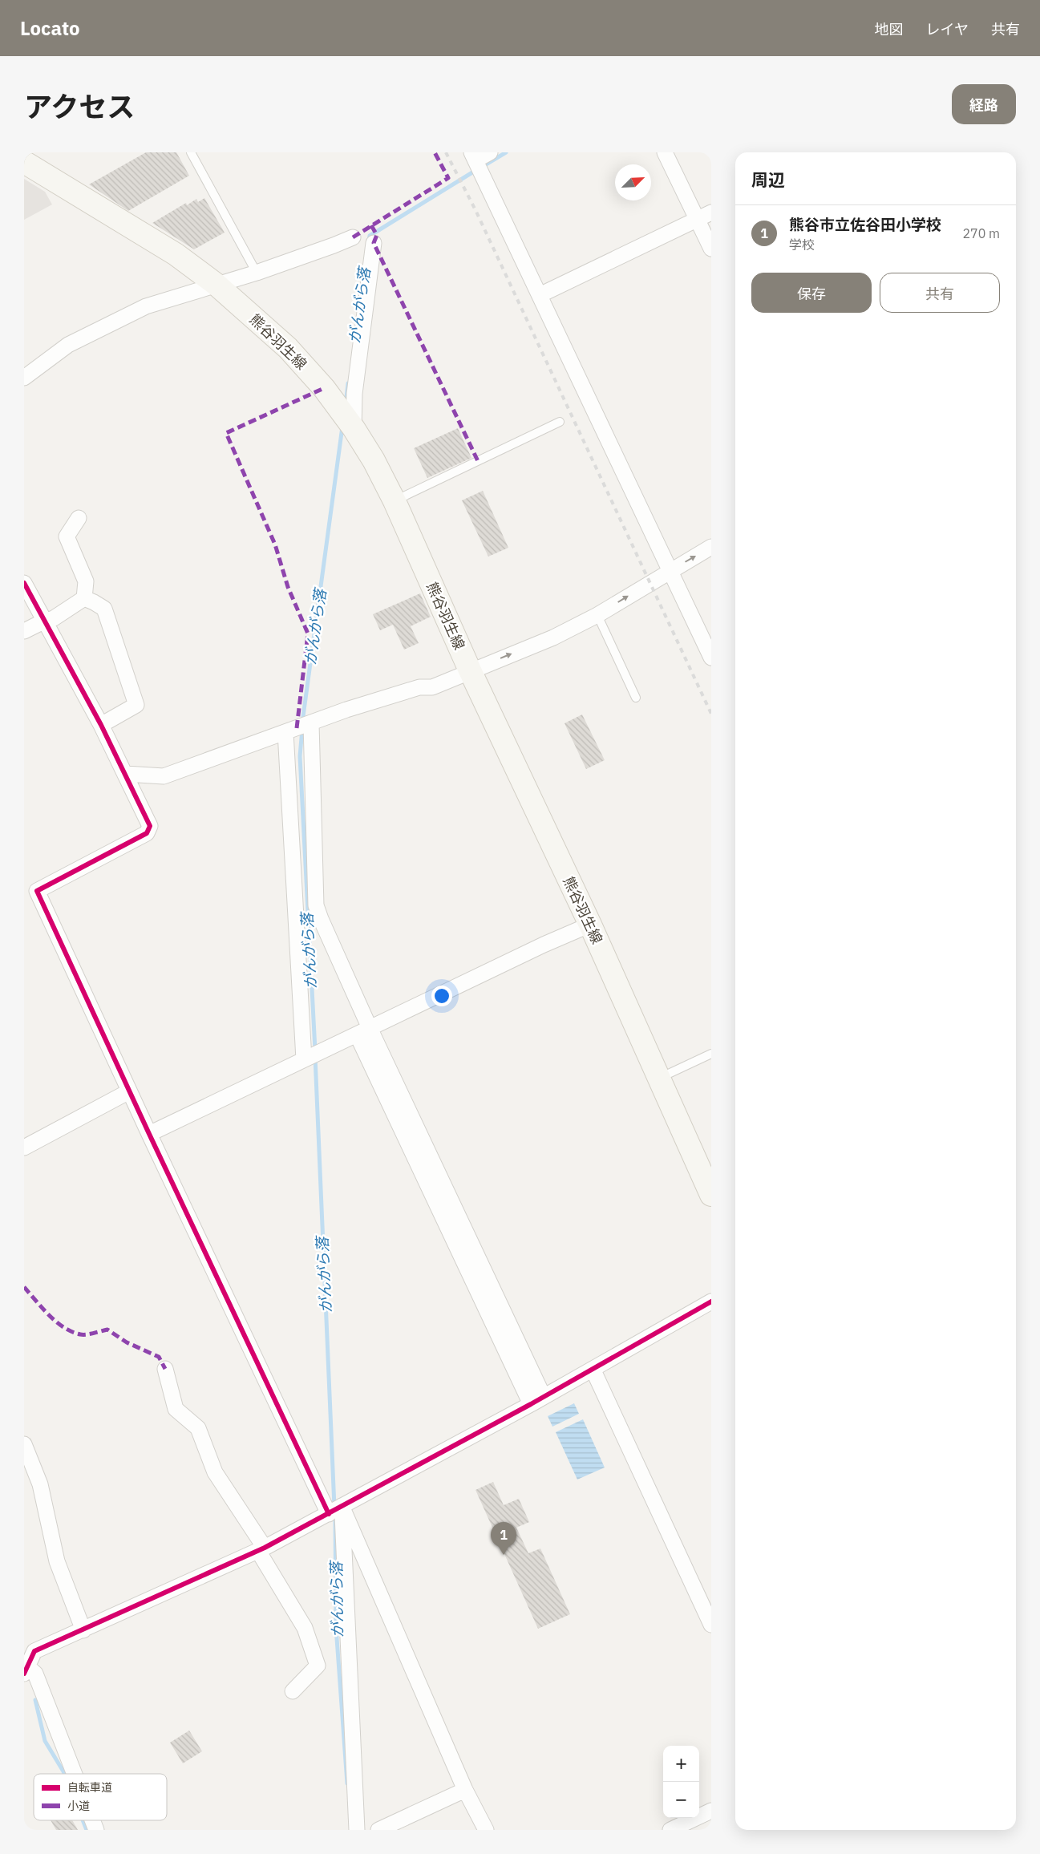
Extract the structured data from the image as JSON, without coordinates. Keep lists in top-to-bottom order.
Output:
{
  "streets": {
    "main road": ["熊谷羽生線"]
  },
  "water": ["がんがら落"],
  "legend": ["自転車道", "小道"],
  "north": "top right",
  "page": {
    "header": "Locato",
    "nav": ["地図", "レイヤ", "共有"],
    "title": "アクセス",
    "buttons": [
      "経路",
      ["保存", "共有"]
    ],
    "heading": "周辺",
    "list": [
      {
        "mark": "1",
        "name": "熊谷市立佐谷田小学校",
        "note": "学校",
        "value": "270 m"
      }
    ],
    "pins": "1",
    "map_buttons": ["+", "−"]
  }
}
